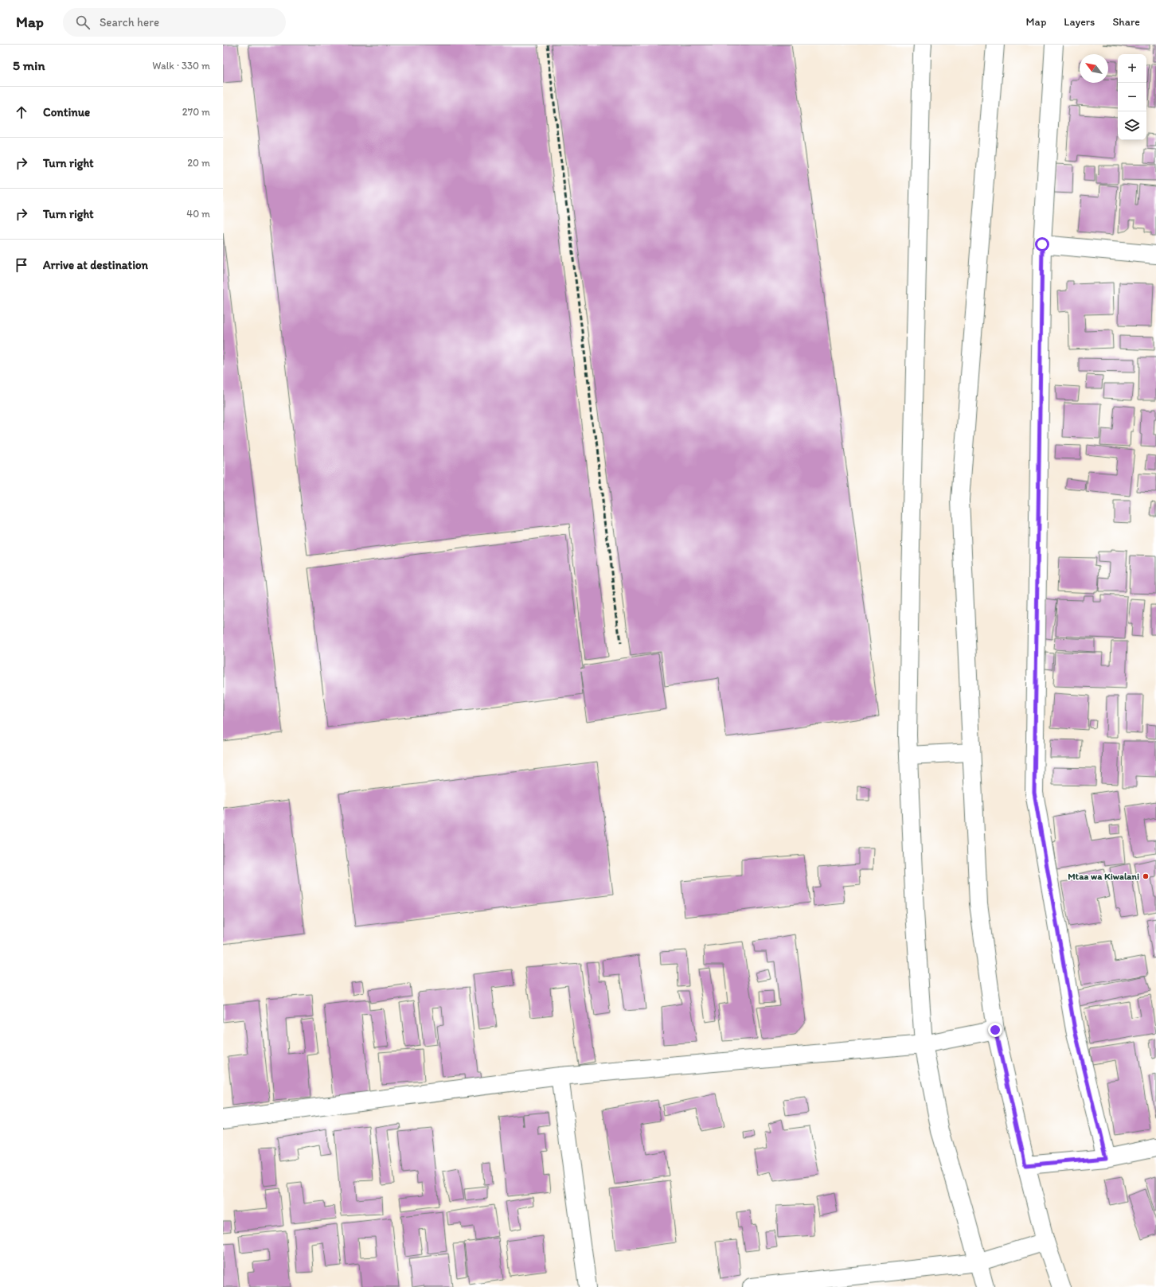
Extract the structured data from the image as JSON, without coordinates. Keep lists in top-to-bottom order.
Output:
{
  "places": ["Mtaa wa Kiwalani"],
  "north": "top left",
  "page": {
    "header": "Map",
    "search": "Search here",
    "nav": ["Map", "Layers", "Share"],
    "heading": ["5 min", "Walk · 330 m"],
    "map_buttons": ["+", "−"],
    "list": [
      ["Continue", "270 m"],
      ["Turn right", "20 m"],
      ["Turn right", "40 m"],
      "Arrive at destination"
    ]
  }
}
